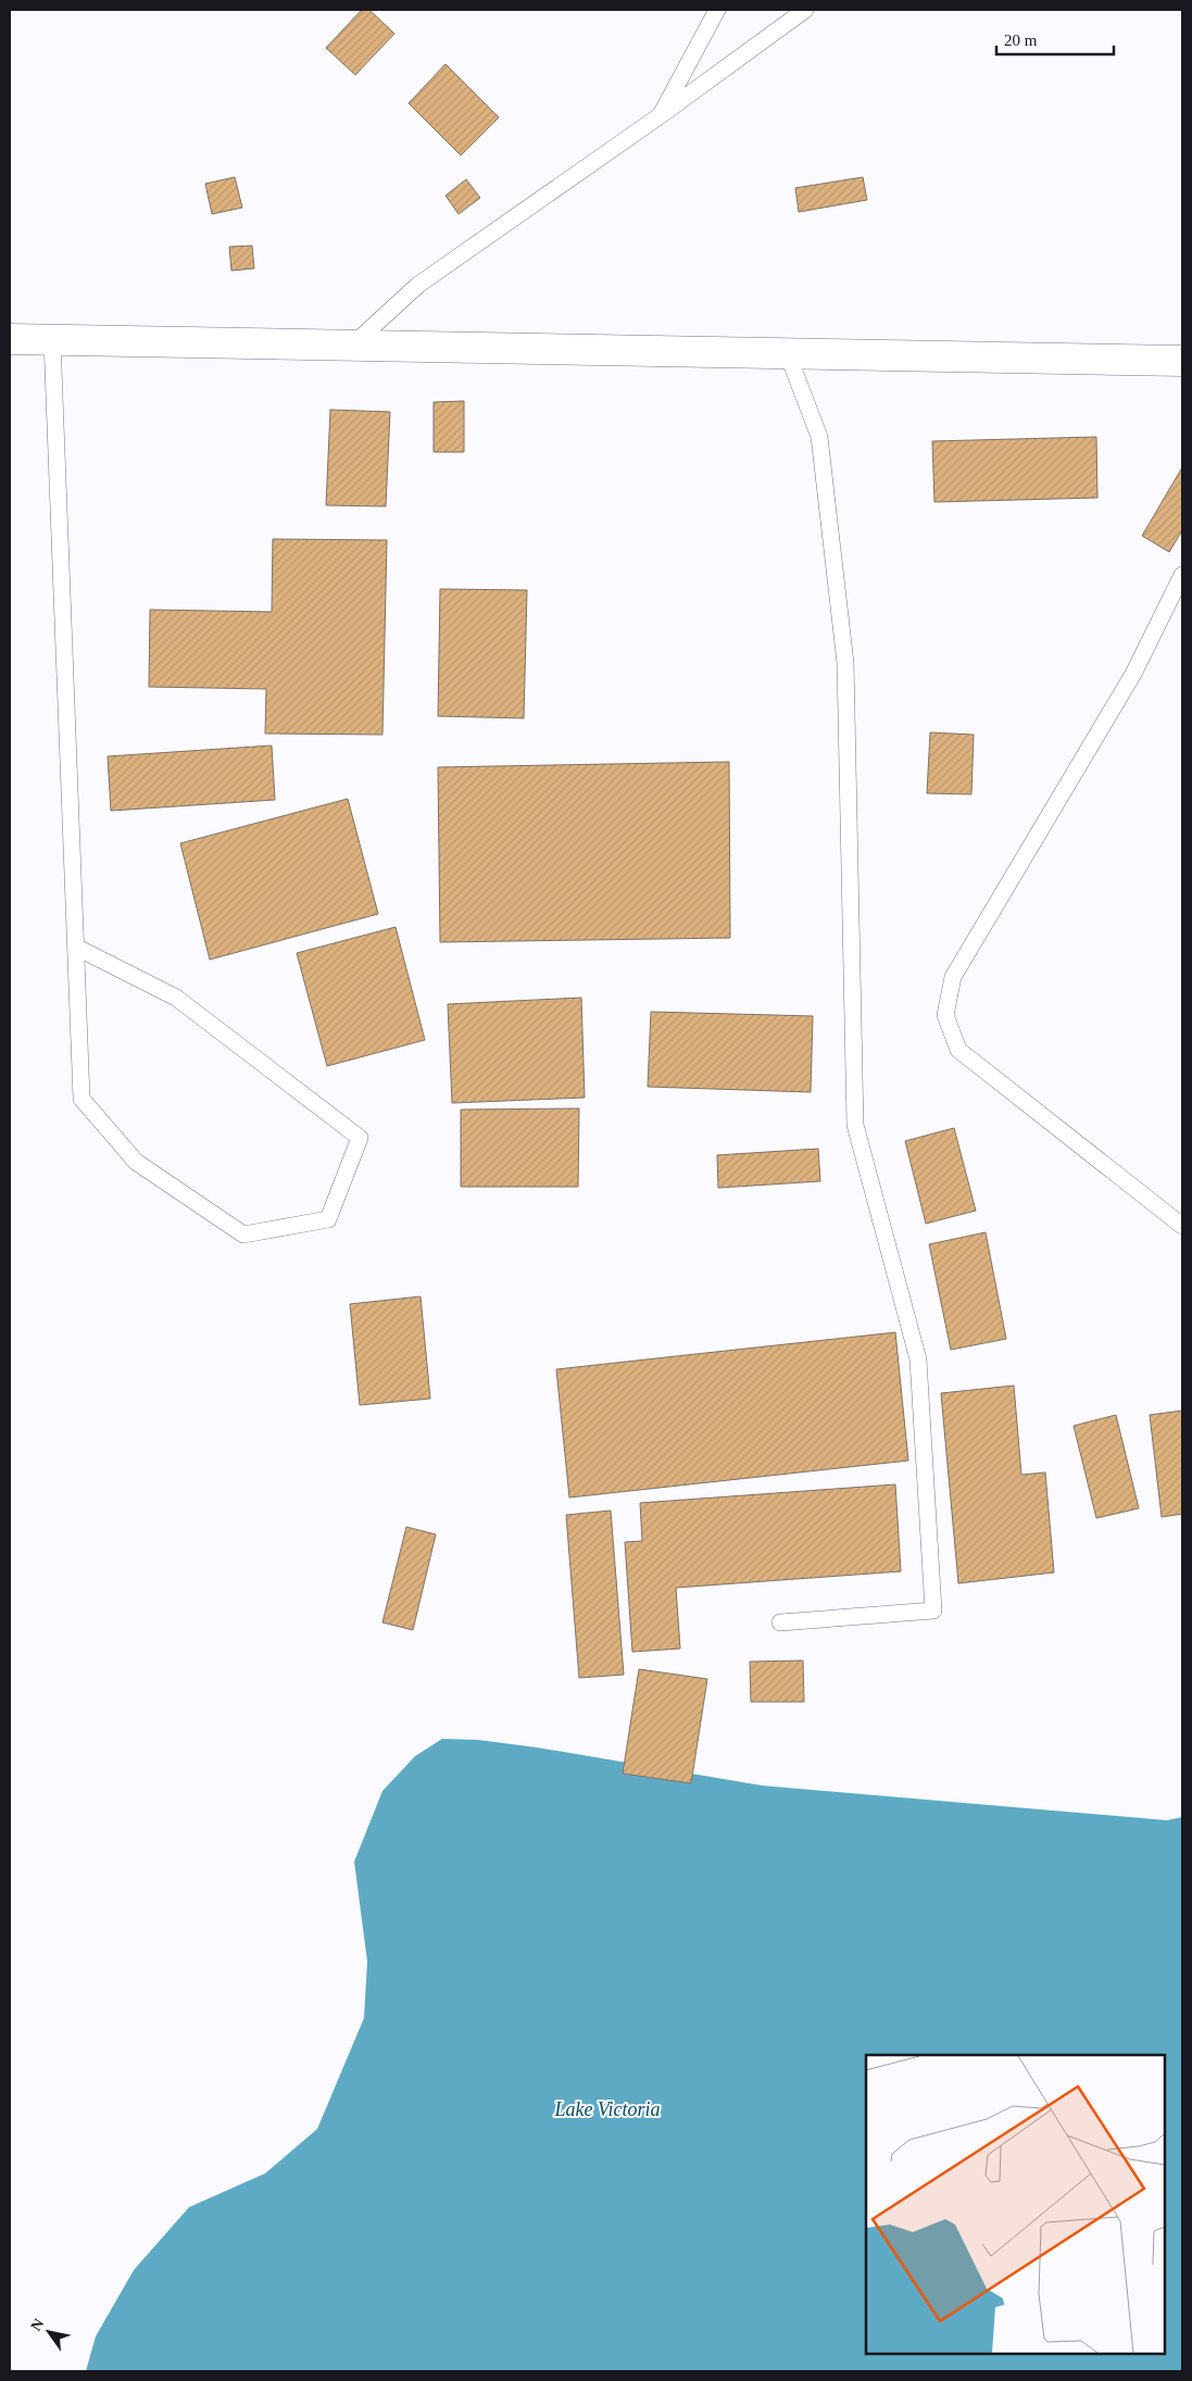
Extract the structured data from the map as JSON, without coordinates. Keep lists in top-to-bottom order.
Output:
{
  "water": ["Lake Victoria"],
  "scale_bar": "20 m",
  "north": "top left"
}
